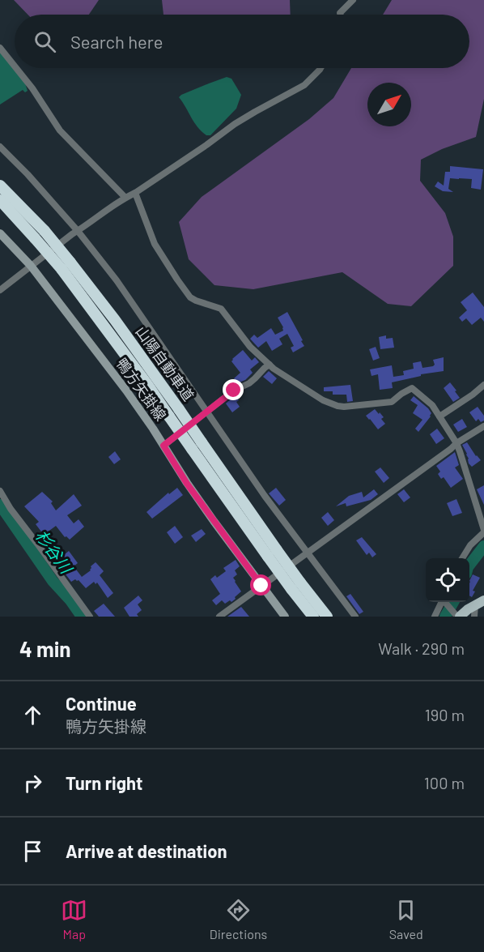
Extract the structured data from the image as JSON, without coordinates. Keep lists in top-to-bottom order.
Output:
{
  "streets": {
    "highway": ["山陽自動車道"],
    "main road": ["鴨方矢掛線"]
  },
  "water": ["杉谷川"],
  "north": "top right",
  "page": {
    "search": "Search here",
    "heading": ["4 min", "Walk · 290 m"],
    "list": [
      ["Continue", "鴨方矢掛線", "190 m"],
      ["Turn right", "100 m"],
      "Arrive at destination"
    ],
    "nav": ["Map", "Directions", "Saved"]
  }
}
